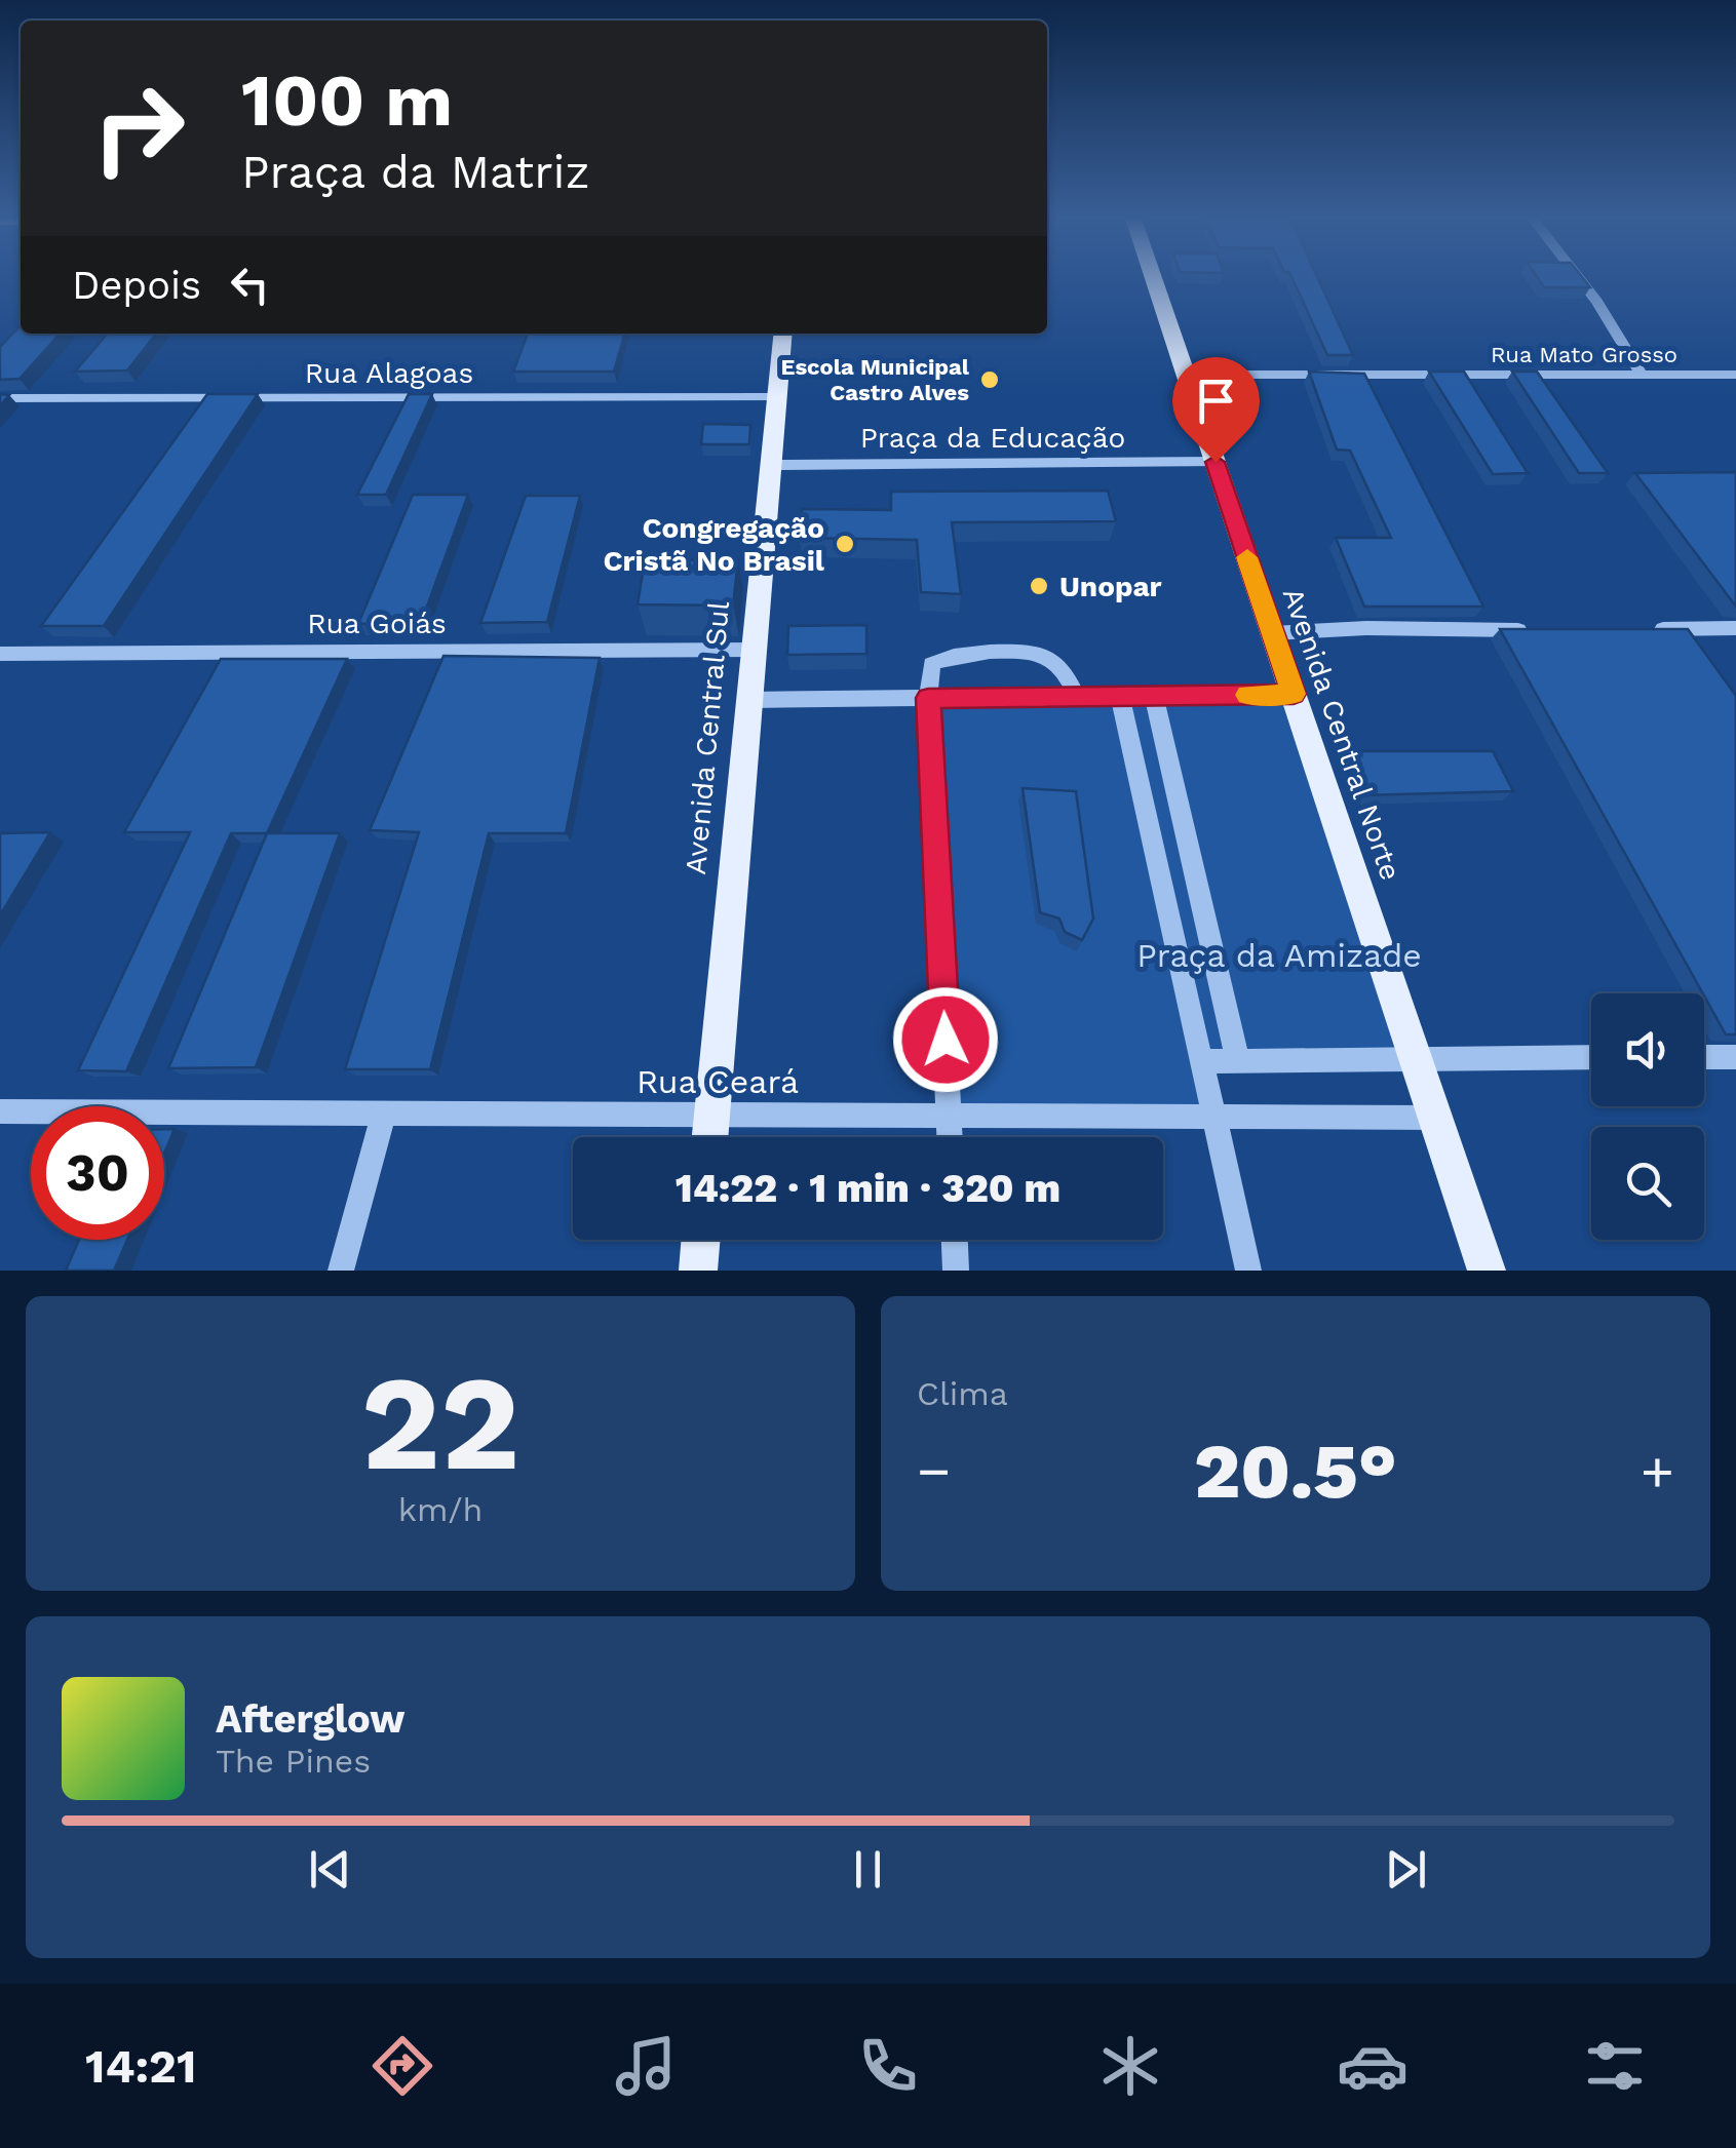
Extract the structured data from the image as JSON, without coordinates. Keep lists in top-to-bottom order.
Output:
{
  "streets": {
    "main road": ["Avenida Central Norte", "Avenida Central Sul"],
    "street": [
      "Rua Mato Grosso",
      "Rua Alagoas",
      "Praça da Educação",
      "Rua Goiás",
      "Rua Ceará"
    ]
  },
  "crossings": [
    ["Rua Mato Grosso", "Avenida Central Norte"],
    ["Rua Alagoas", "Avenida Central Sul"],
    ["Praça da Educação", "Avenida Central Norte"],
    ["Praça da Educação", "Avenida Central Sul"],
    ["Rua Goiás", "Avenida Central Sul"],
    ["Avenida Central Norte", "Rua Ceará"],
    ["Avenida Central Sul", "Rua Ceará"]
  ],
  "parks": ["Praça da Amizade"],
  "places": ["Escola Municipal Castro Alves", "Congregação Cristã No Brasil", "Unopar"],
  "page": {
    "turn": ["100 m", "Praça da Matriz"],
    "then": "Depois",
    "limit": "30",
    "trip": "14:22 · 1 min · 320 m",
    "tile": [
      ["22", "km/h"],
      "Clima"
    ],
    "heat": ["−", "20.5°", "+"],
    "song": ["Afterglow", "The Pines"],
    "tabs": "14:21"
  }
}
